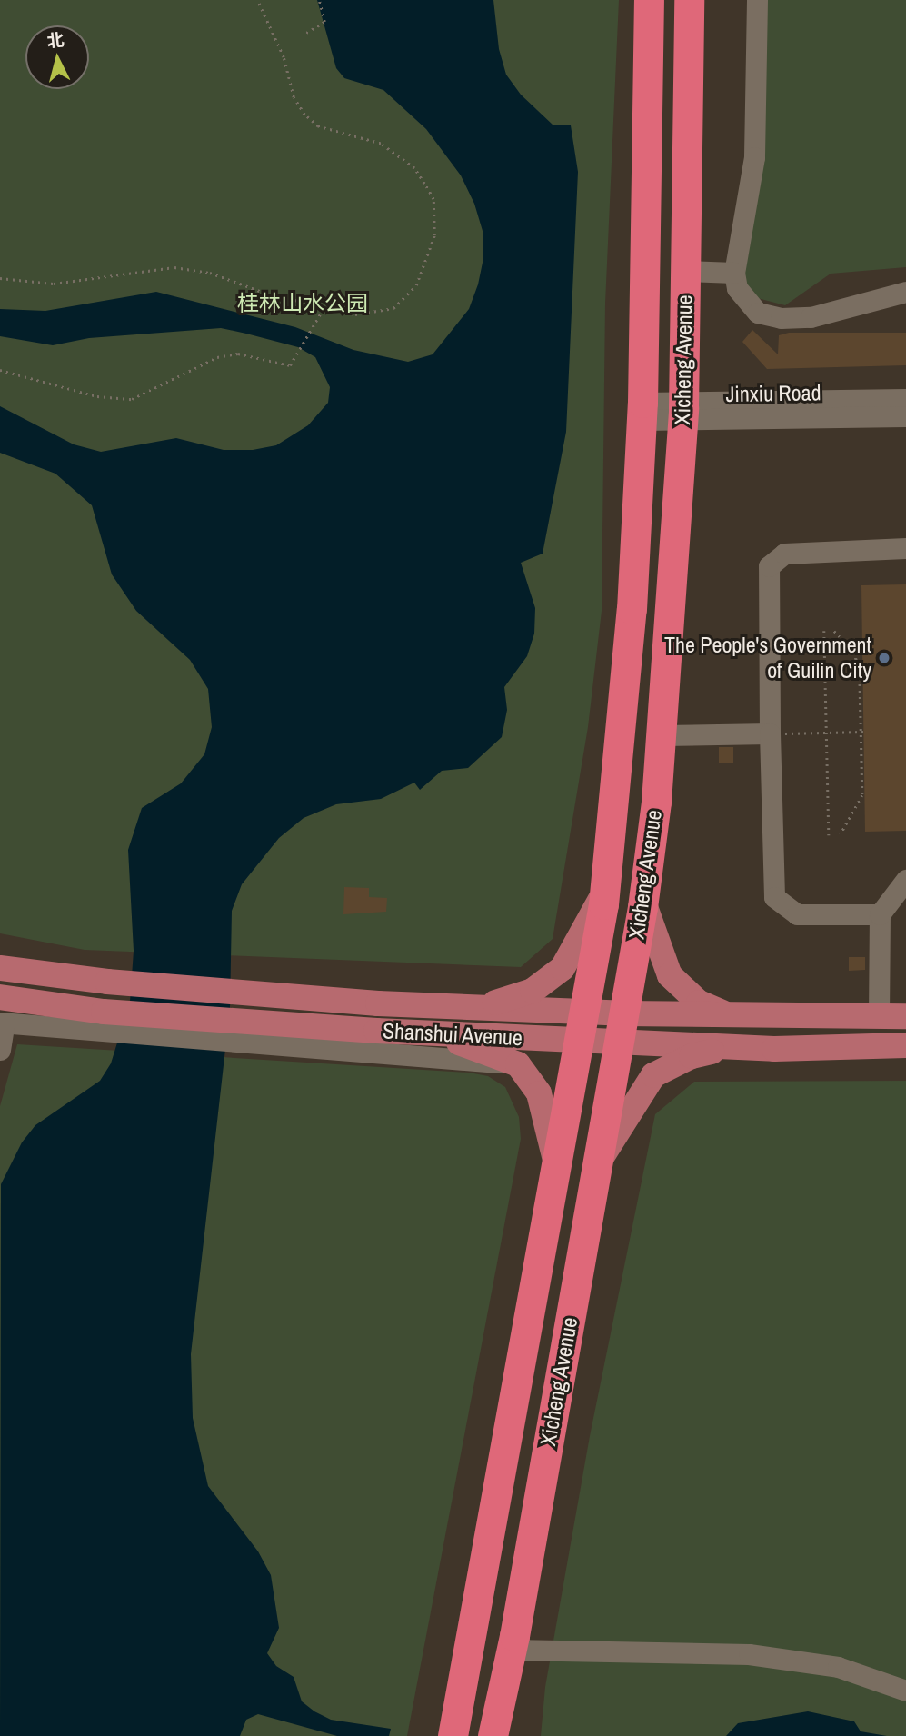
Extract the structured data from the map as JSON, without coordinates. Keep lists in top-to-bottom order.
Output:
{
  "streets": {
    "highway": ["Xicheng Avenue"],
    "main road": ["Shanshui Avenue"],
    "street": ["Jinxiu Road"]
  },
  "crossings": [
    ["Xicheng Avenue", "Jinxiu Road"],
    ["Xicheng Avenue", "Shanshui Avenue"]
  ],
  "parks": ["桂林山水公园"],
  "places": ["The People's Government of Guilin City"],
  "north": "top"
}
